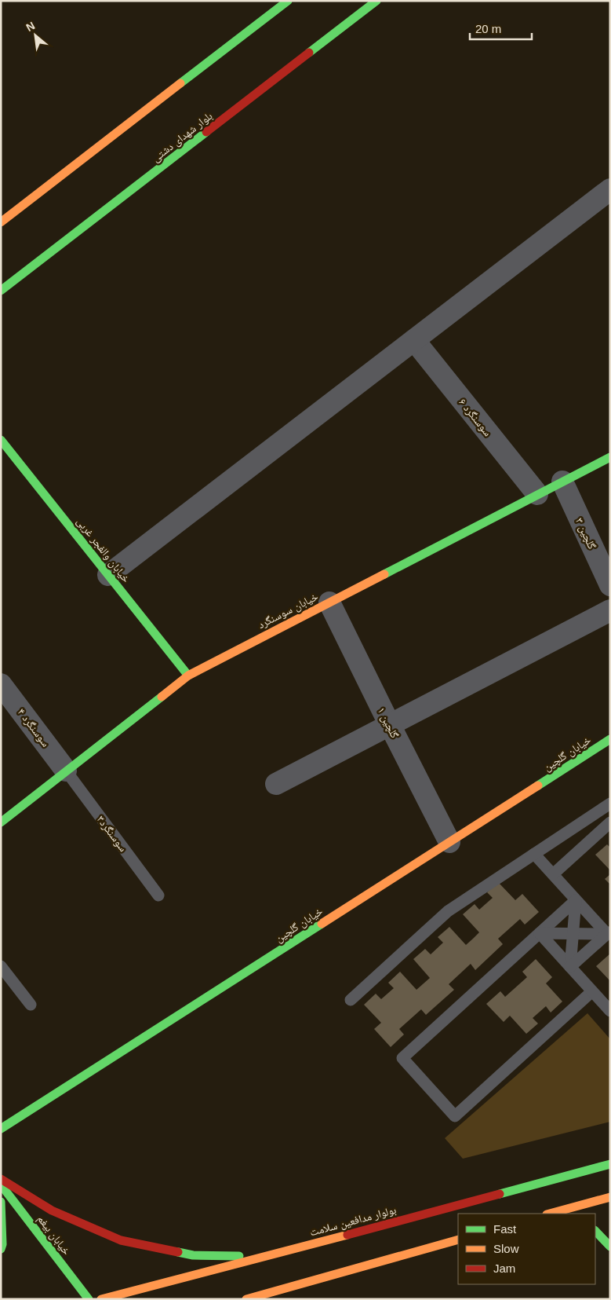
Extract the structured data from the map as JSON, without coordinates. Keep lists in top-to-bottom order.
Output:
{
  "streets": {
    "main road": [
      "بلوار شهدای دشتی",
      "خیابان والفجر غربی",
      "خیابان سوسنگرد",
      "خیابان گلچین",
      "بولوار مدافعین سلامت",
      "خیابان بیغم"
    ],
    "street": [
      "سوسنگرد ۶",
      "گلچین ۳",
      "گلچین ۱",
      "سوسنگرد ۴"
    ],
    "lane": ["سوسنگرد۳"]
  },
  "crossings": [
    ["سوسنگرد ۶", "خیابان سوسنگرد"],
    ["گلچین ۳", "خیابان سوسنگرد"],
    ["خیابان والفجر غربی", "خیابان سوسنگرد"],
    ["خیابان سوسنگرد", "گلچین ۱"],
    ["خیابان سوسنگرد", "سوسنگرد ۴"],
    ["خیابان سوسنگرد", "سوسنگرد۳"],
    ["گلچین ۱", "خیابان گلچین"],
    ["سوسنگرد ۴", "سوسنگرد۳"]
  ],
  "legend": ["Fast", "Slow", "Jam"],
  "scale_bar": "20 m",
  "north": "top left"
}
